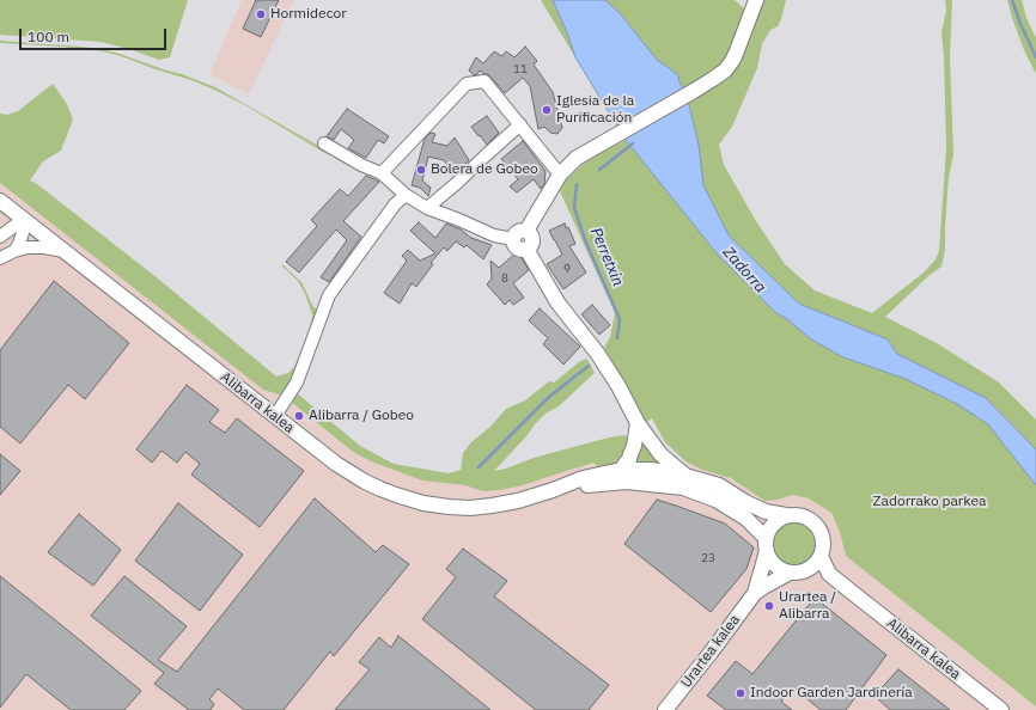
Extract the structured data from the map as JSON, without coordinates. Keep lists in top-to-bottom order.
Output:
{
  "streets": {
    "street": ["Alibarra kalea", "Urartea kalea"]
  },
  "crossings": [
    ["Alibarra kalea", "Urartea kalea"]
  ],
  "water": ["Perretxin", "Zadorra"],
  "parks": ["Zadorrako parkea"],
  "places": [
    "Hormidecor",
    "Iglesia de la Purificación",
    "Bolera de Gobeo",
    "Alibarra / Gobeo",
    "Urartea / Alibarra",
    "Indoor Garden Jardinería"
  ],
  "house_numbers": [
    "11",
    "9",
    "8",
    "23"
  ],
  "scale_bar": "100 m"
}
